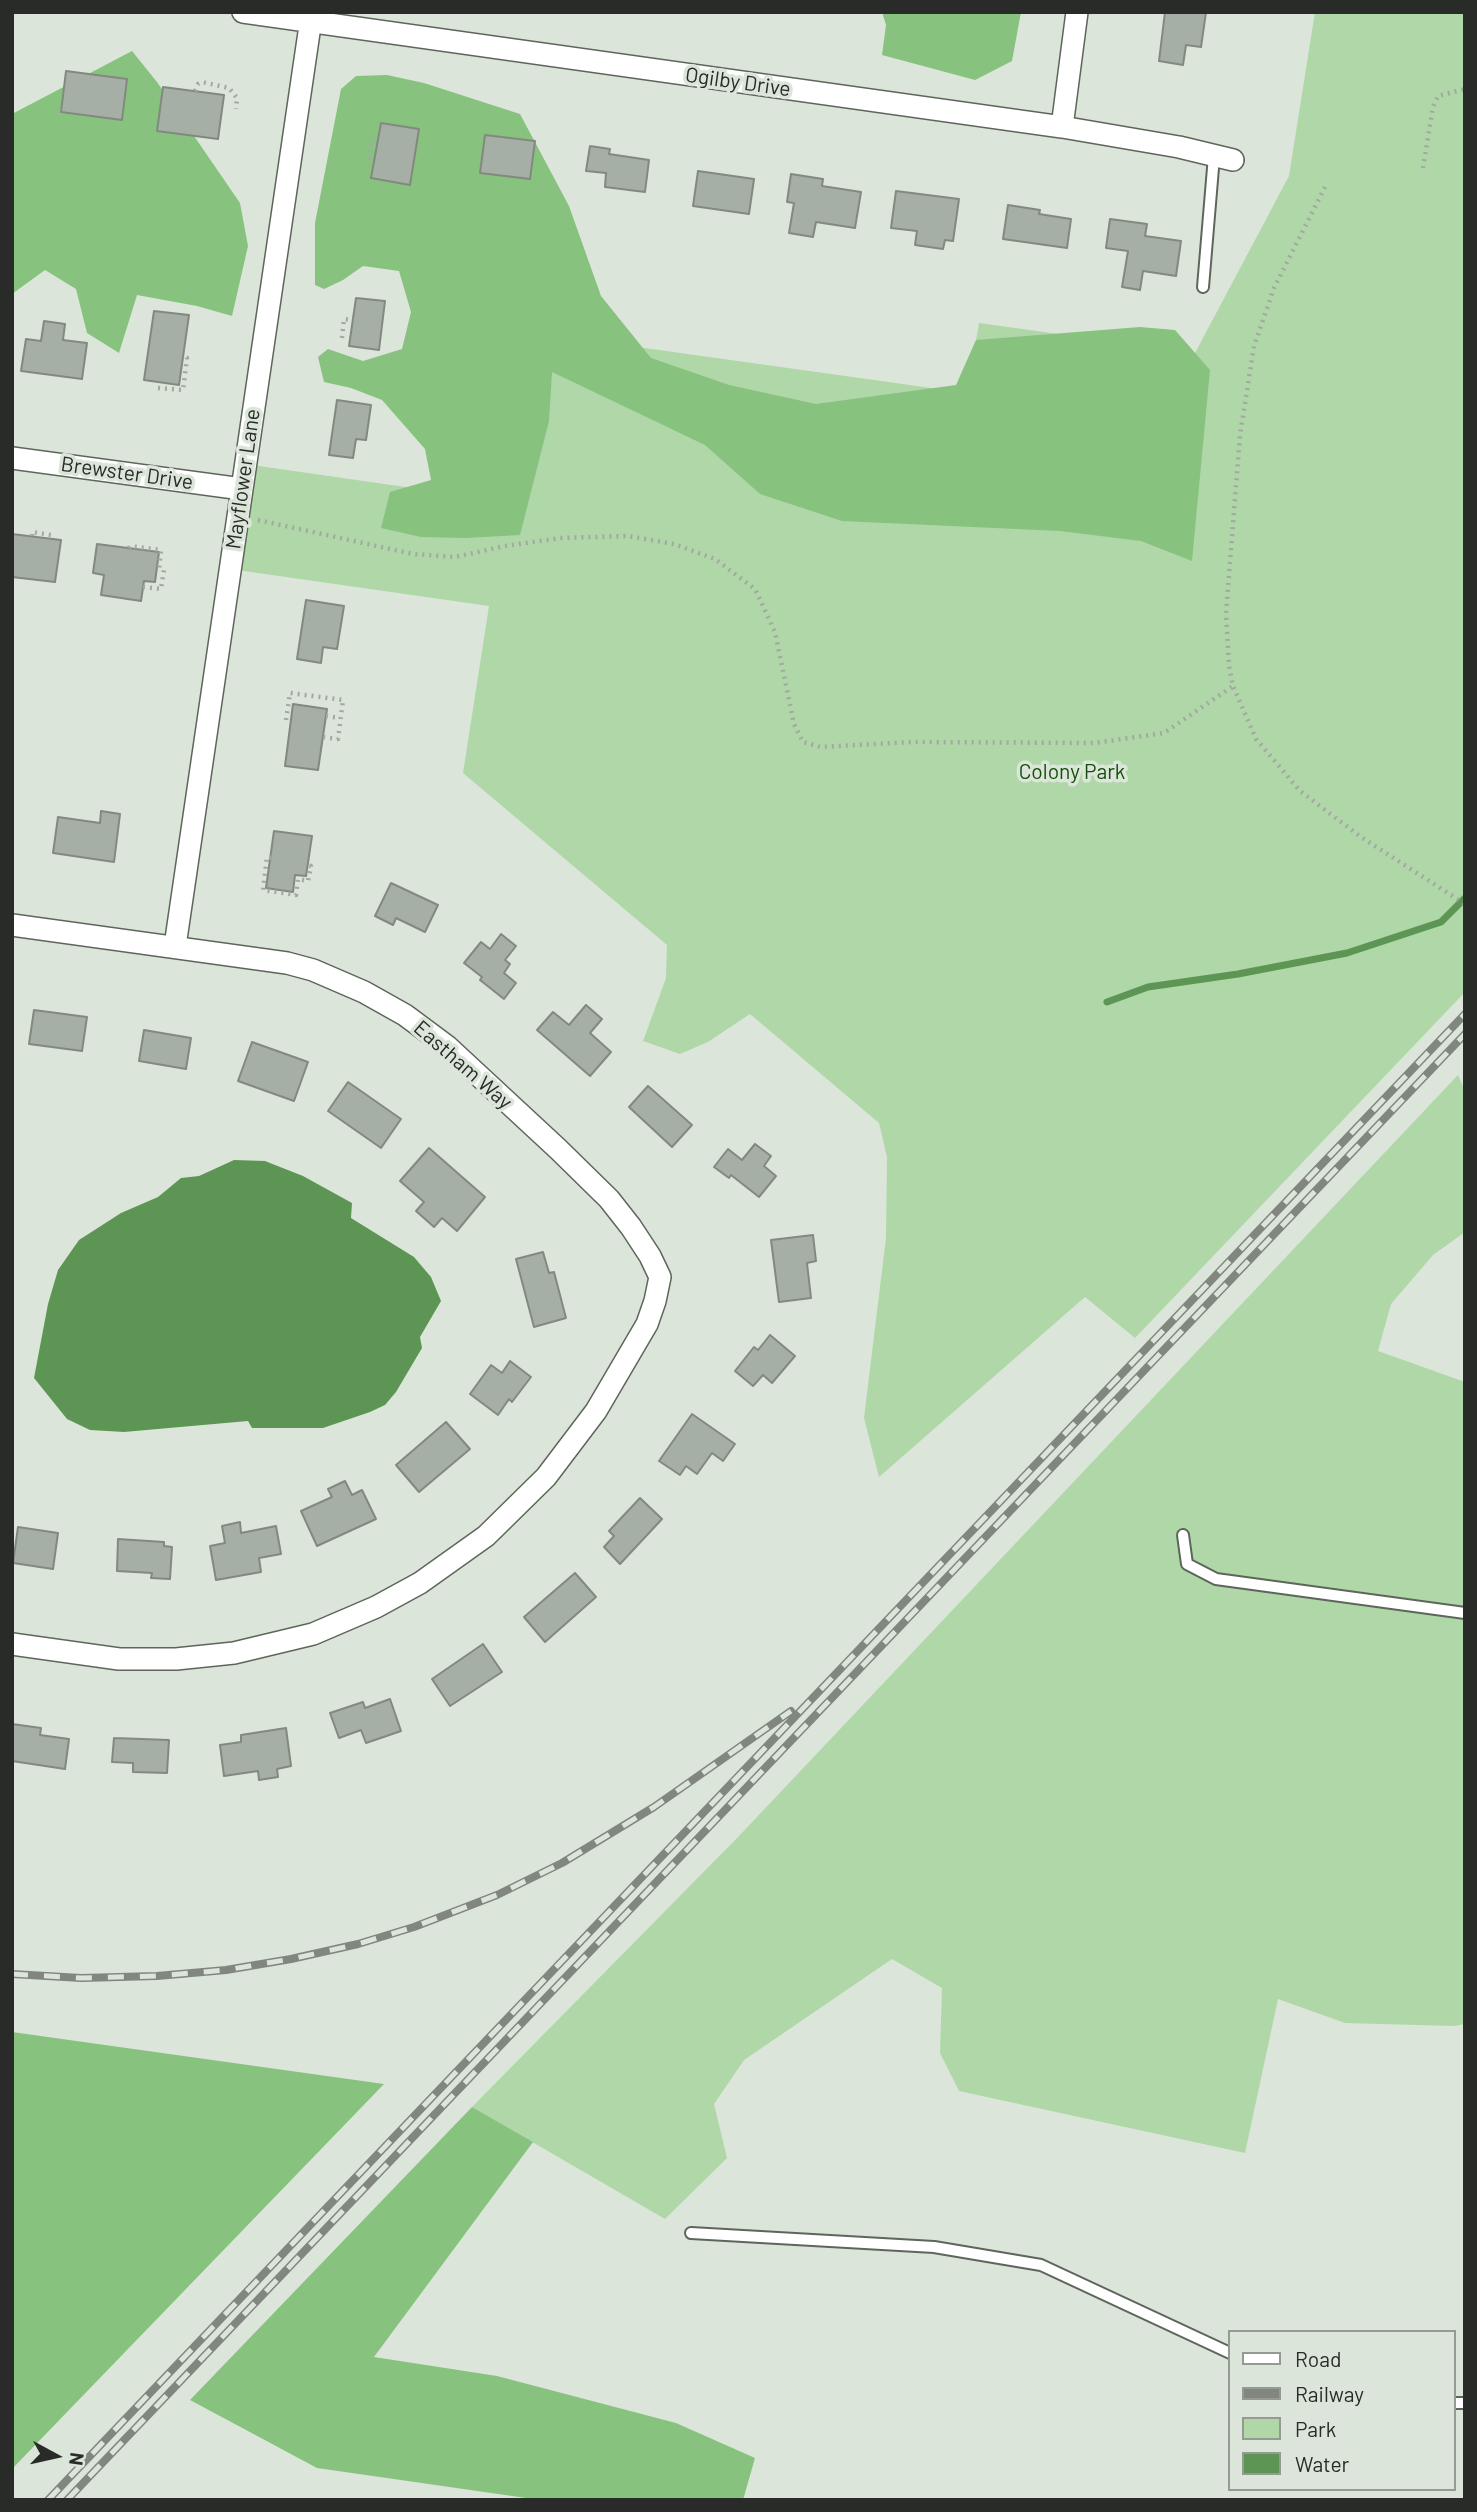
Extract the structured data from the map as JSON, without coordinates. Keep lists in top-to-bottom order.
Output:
{
  "streets": {
    "street": [
      "Ogilby Drive",
      "Brewster Drive",
      "Mayflower Lane",
      "Eastham Way"
    ]
  },
  "crossings": [
    ["Ogilby Drive", "Mayflower Lane"],
    ["Brewster Drive", "Mayflower Lane"],
    ["Mayflower Lane", "Eastham Way"]
  ],
  "parks": ["Colony Park"],
  "legend": [
    "Road",
    "Railway",
    "Park",
    "Water"
  ],
  "north": "right"
}
